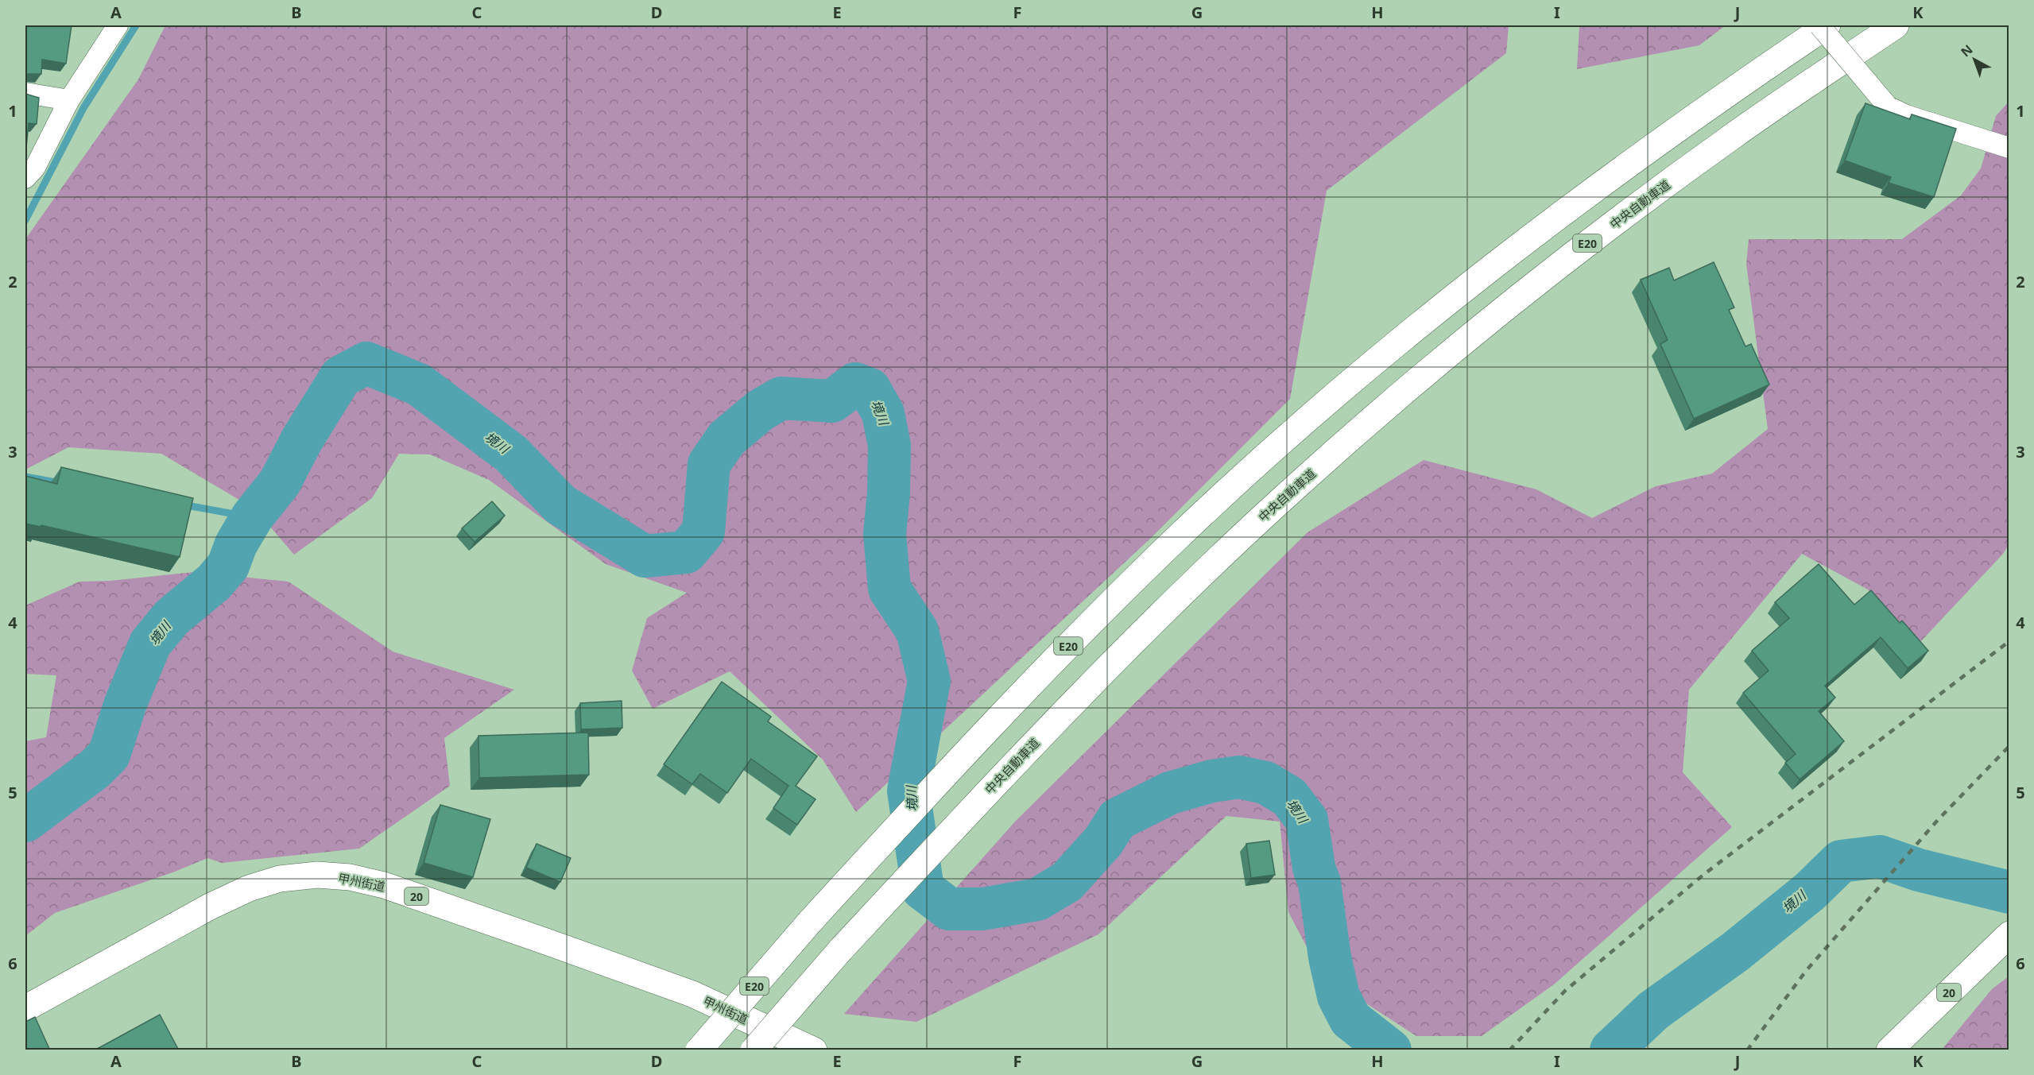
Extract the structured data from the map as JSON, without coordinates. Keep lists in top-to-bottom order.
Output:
{
  "streets": {
    "highway": [
      "中央自動車道",
      "E20",
      "甲州街道",
      "20"
    ]
  },
  "water": ["境川"],
  "north": "top left",
  "grid": {
    "columns": [
      "A",
      "B",
      "C",
      "D",
      "E",
      "F",
      "G",
      "H",
      "I",
      "J",
      "K"
    ],
    "rows": [
      "1",
      "2",
      "3",
      "4",
      "5",
      "6"
    ]
  }
}
